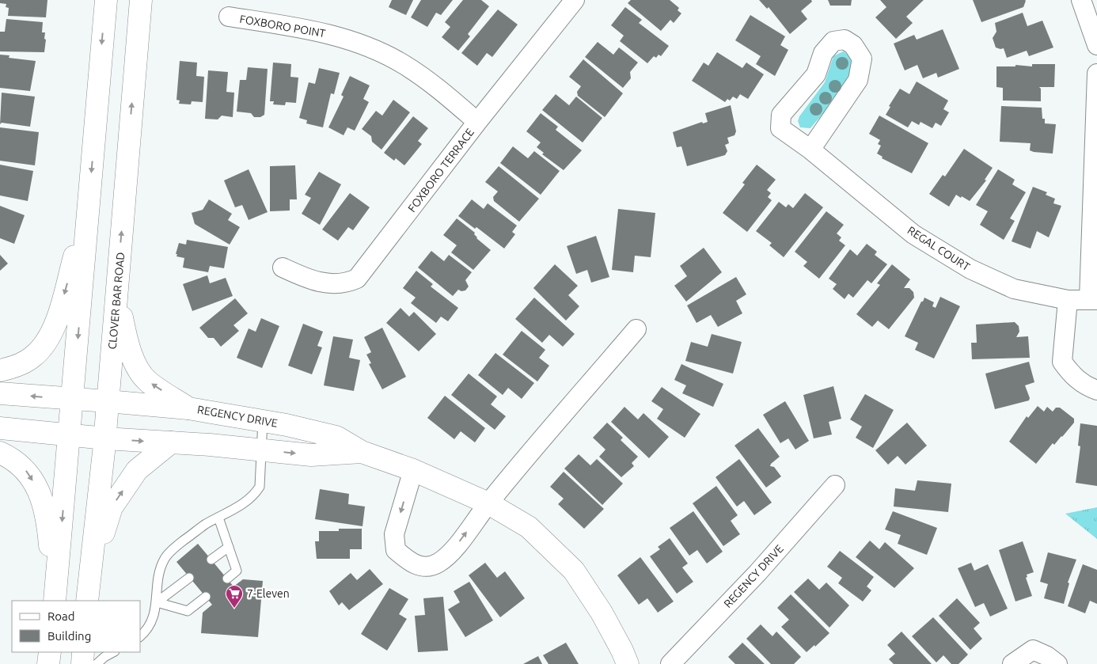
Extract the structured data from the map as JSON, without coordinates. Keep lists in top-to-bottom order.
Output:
{
  "streets": {
    "main road": ["CLOVER BAR ROAD", "REGENCY DRIVE"],
    "street": ["FOXBORO POINT", "FOXBORO TERRACE", "REGAL COURT"]
  },
  "crossings": [
    ["FOXBORO POINT", "FOXBORO TERRACE"],
    ["CLOVER BAR ROAD", "REGENCY DRIVE"]
  ],
  "places": {
    "supermarket": ["7-Eleven"]
  },
  "legend": ["Road", "Building"]
}
